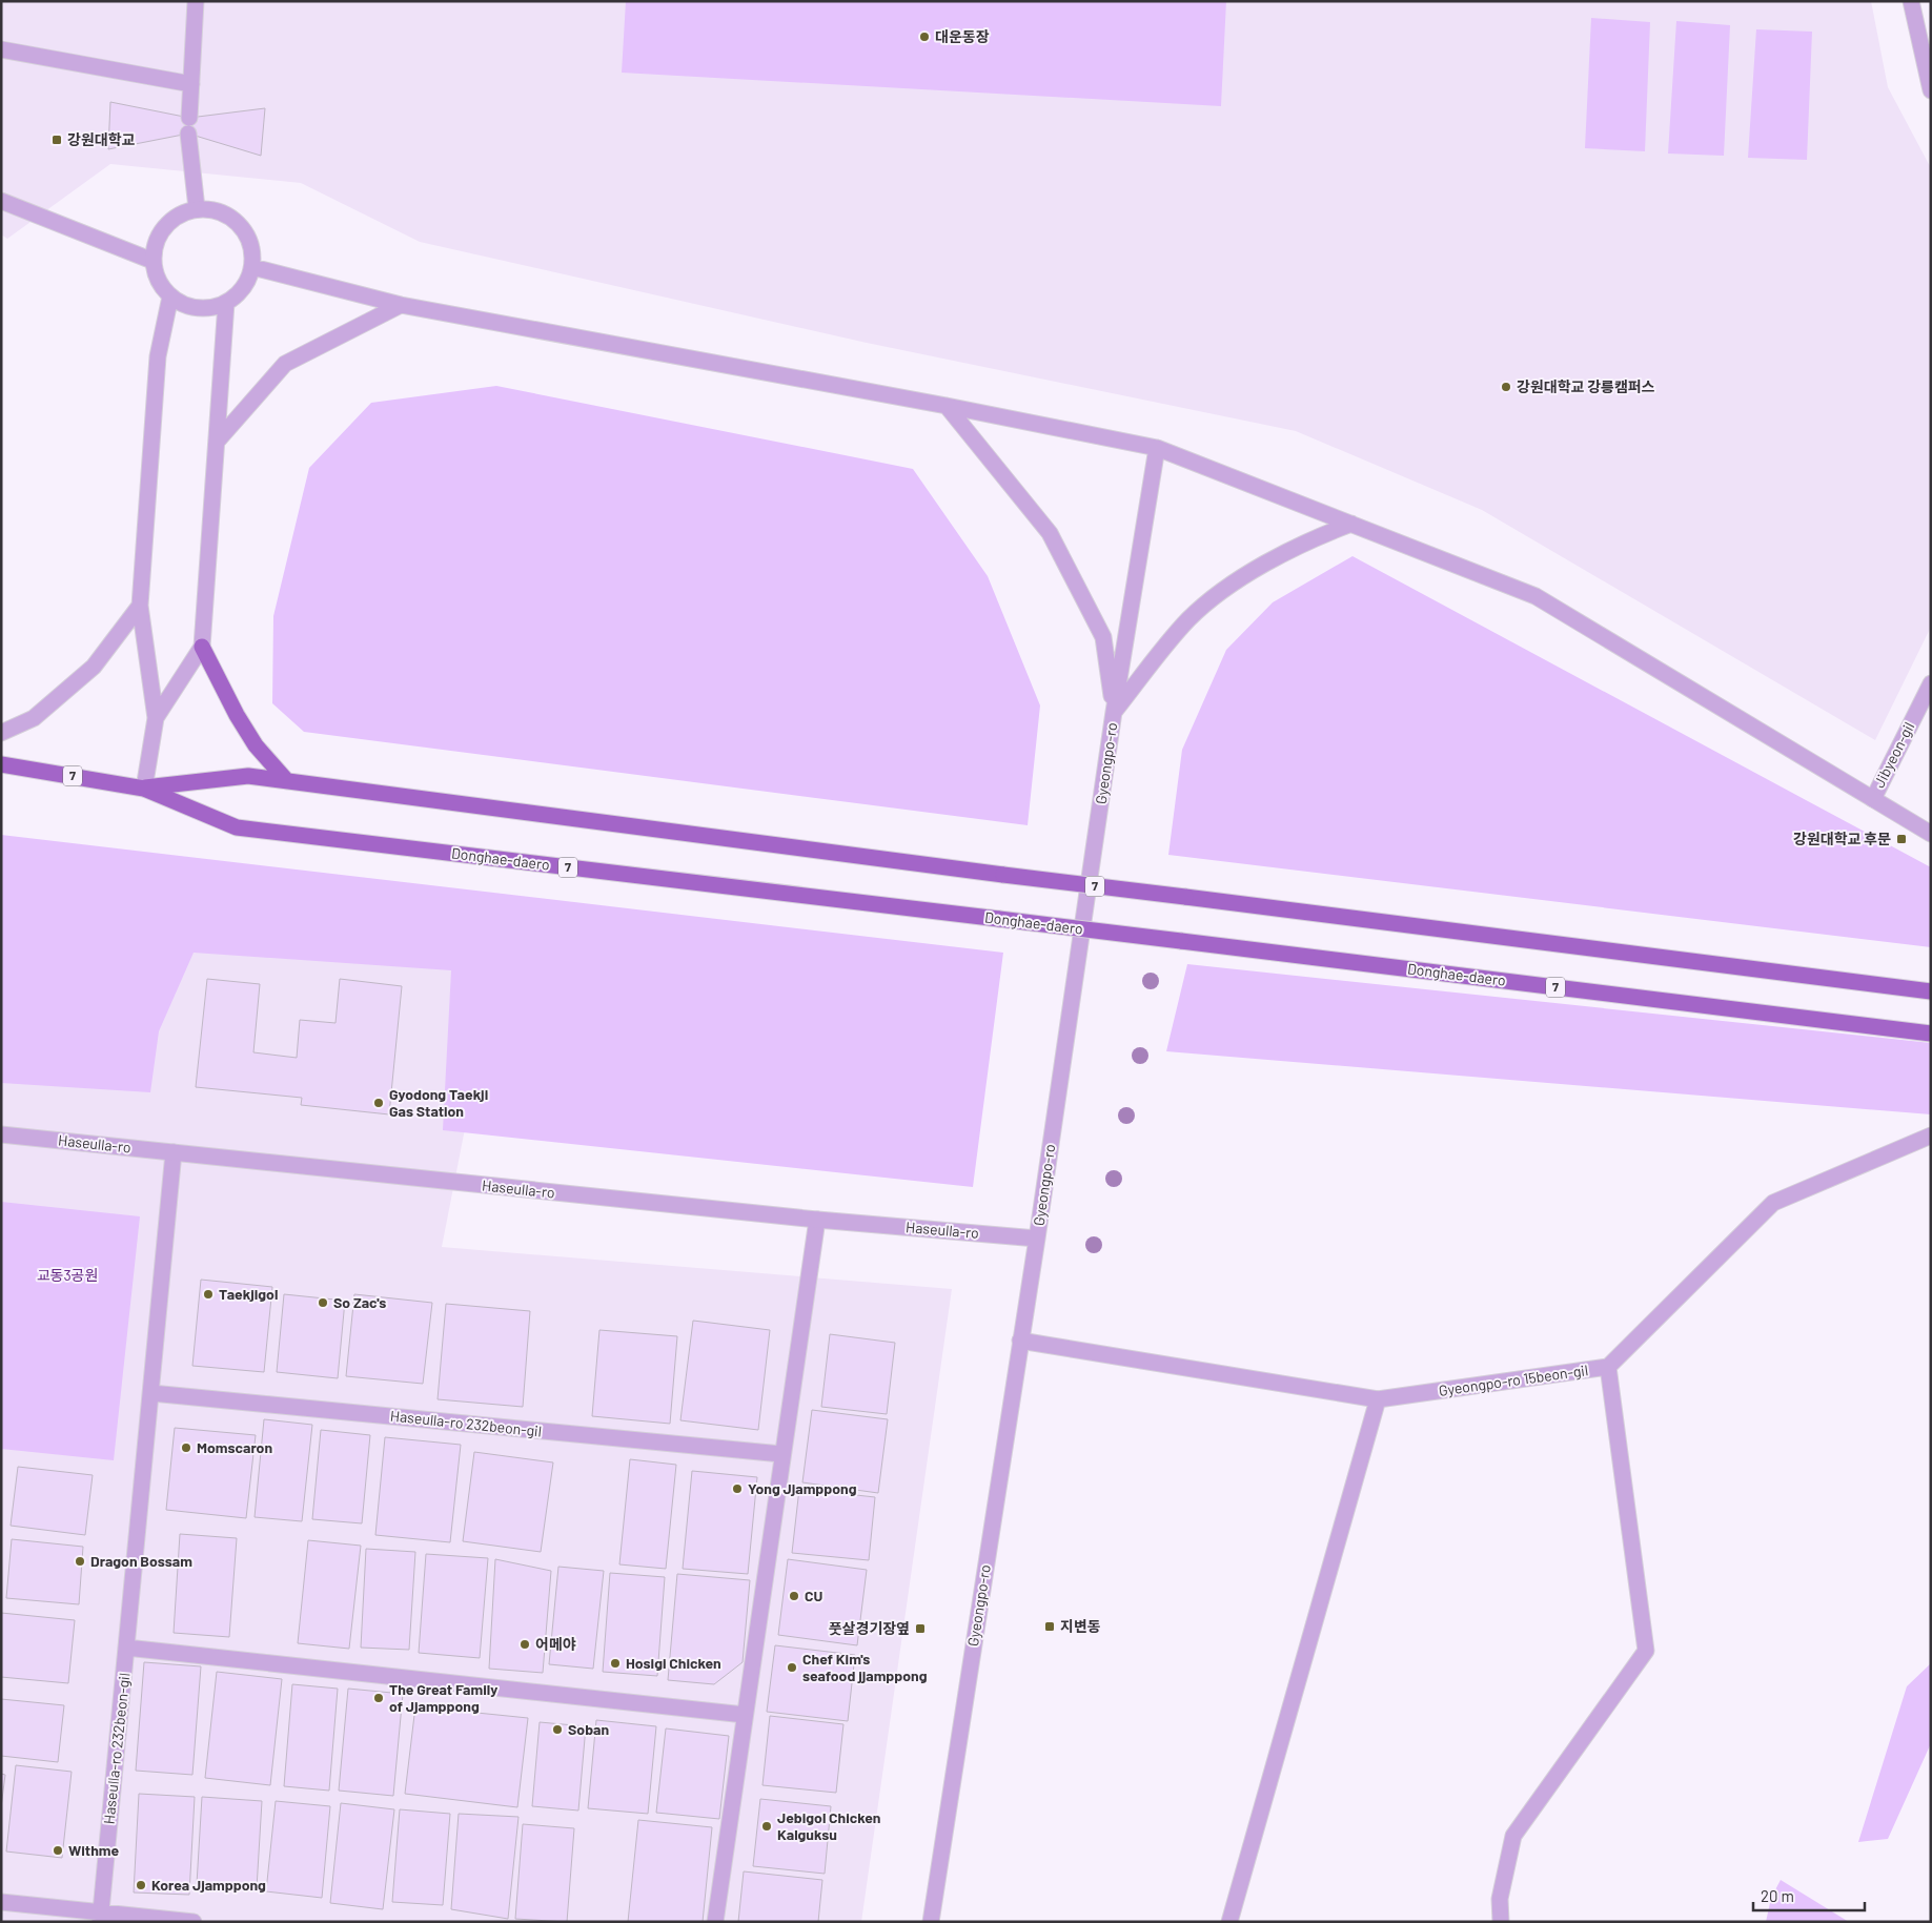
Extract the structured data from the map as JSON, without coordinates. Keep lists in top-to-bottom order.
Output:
{
  "streets": {
    "main road": ["7", "Donghae-daero"],
    "street": [
      "Jibyeon-gil",
      "Gyeongpo-ro",
      "Haseulla-ro",
      "Gyeongpo-ro 15beon-gil",
      "Haseulla-ro 232beon-gil"
    ]
  },
  "crossings": [
    ["Gyeongpo-ro", "Haseulla-ro"],
    ["Gyeongpo-ro", "Gyeongpo-ro 15beon-gil"],
    ["Haseulla-ro", "Haseulla-ro 232beon-gil"]
  ],
  "parks": ["교동3공원"],
  "places": {
    "other": [
      "대운동장",
      "강원대학교 강릉캠퍼스",
      "Gyodong Taekji Gas Station",
      "Taekjigol",
      "So Zac's",
      "Momscaron",
      "Yong Jjamppong",
      "Dragon Bossam",
      "CU",
      "어메야",
      "Hosigi Chicken",
      "Chef Kim's seafood jjamppong",
      "The Great Family of Jjamppong",
      "Soban",
      "Jebigol Chicken Kalguksu",
      "Withme",
      "Korea Jjamppong"
    ],
    "transit": [
      "강원대학교",
      "강원대학교 후문",
      "지변동",
      "풋살경기장옆"
    ]
  },
  "scale_bar": "20 m"
}
